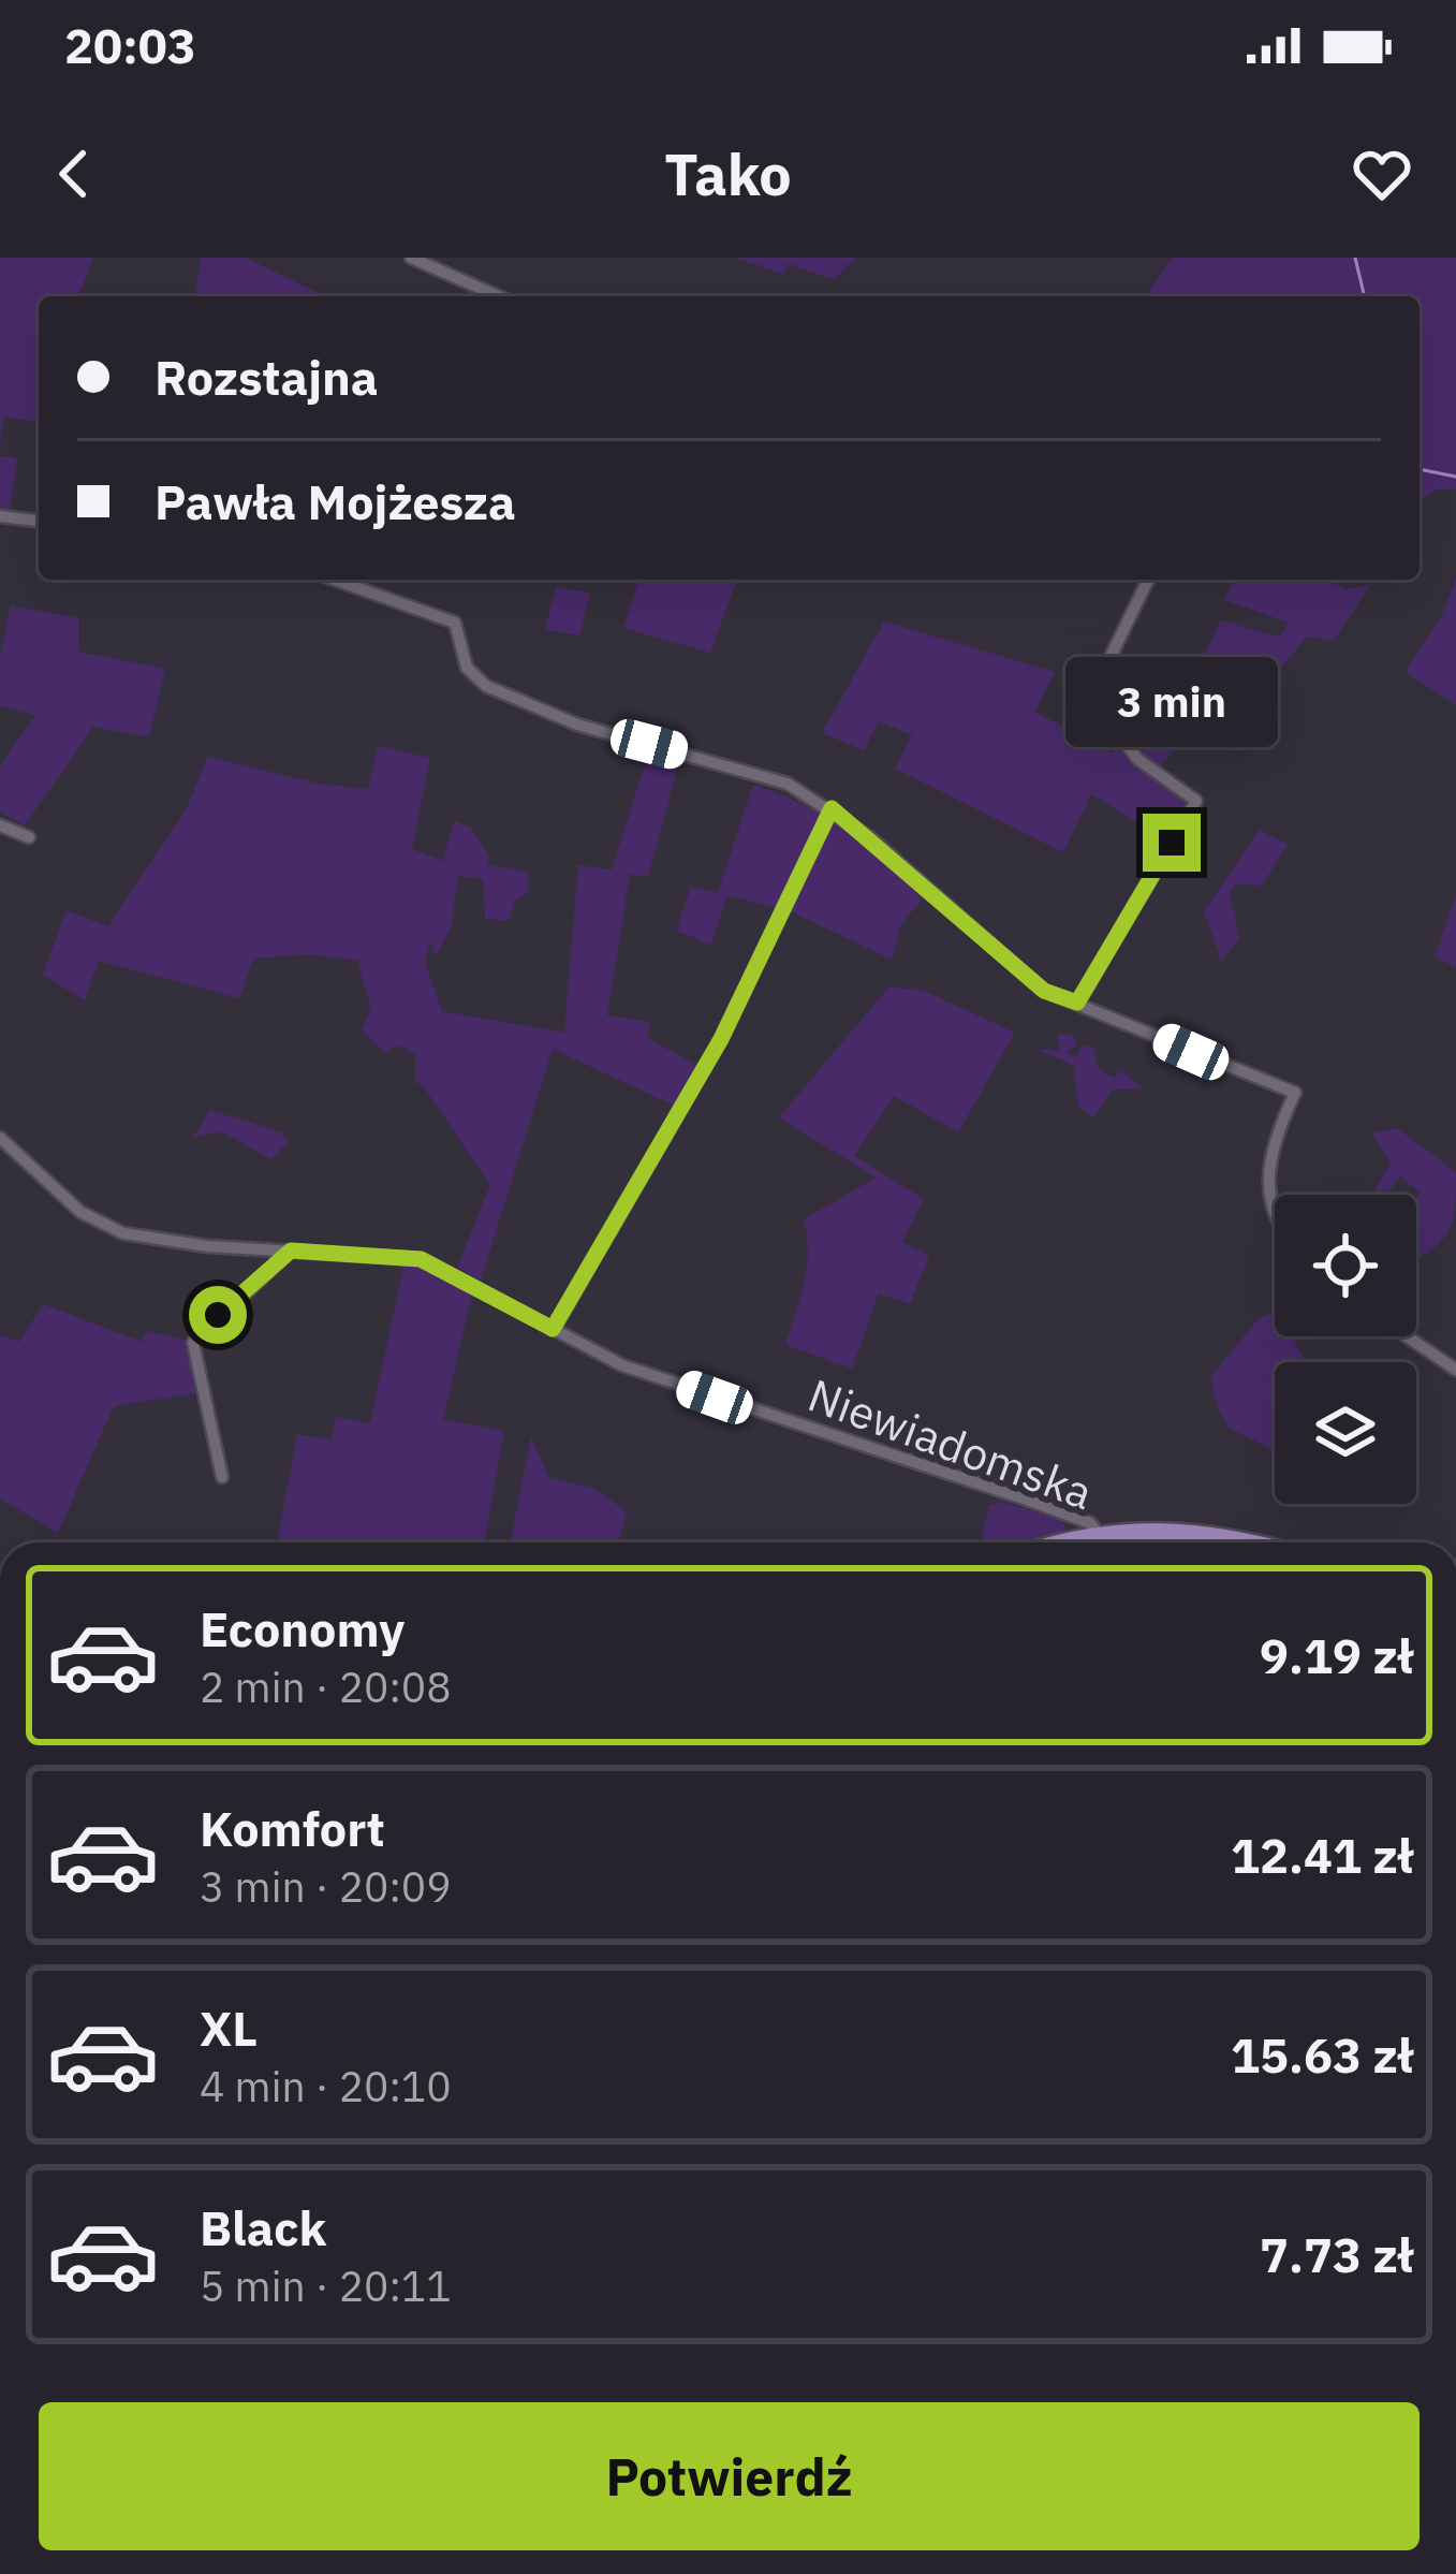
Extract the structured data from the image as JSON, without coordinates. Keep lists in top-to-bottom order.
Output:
{
  "streets": {
    "street": ["Niewiadomska"]
  },
  "page": {
    "status": "20:03",
    "header": "Tako",
    "banner": ["Rozstajna", "Pawła Mojżesza"],
    "bubble": "3 min",
    "list": [
      {
        "name": "Economy",
        "note": "2 min · 20:08",
        "value": "9.19 zł"
      },
      {
        "name": "Komfort",
        "note": "3 min · 20:09",
        "value": "12.41 zł"
      },
      {
        "name": "XL",
        "note": "4 min · 20:10",
        "value": "15.63 zł"
      },
      {
        "name": "Black",
        "note": "5 min · 20:11",
        "value": "7.73 zł"
      }
    ],
    "buttons": "Potwierdź"
  }
}
